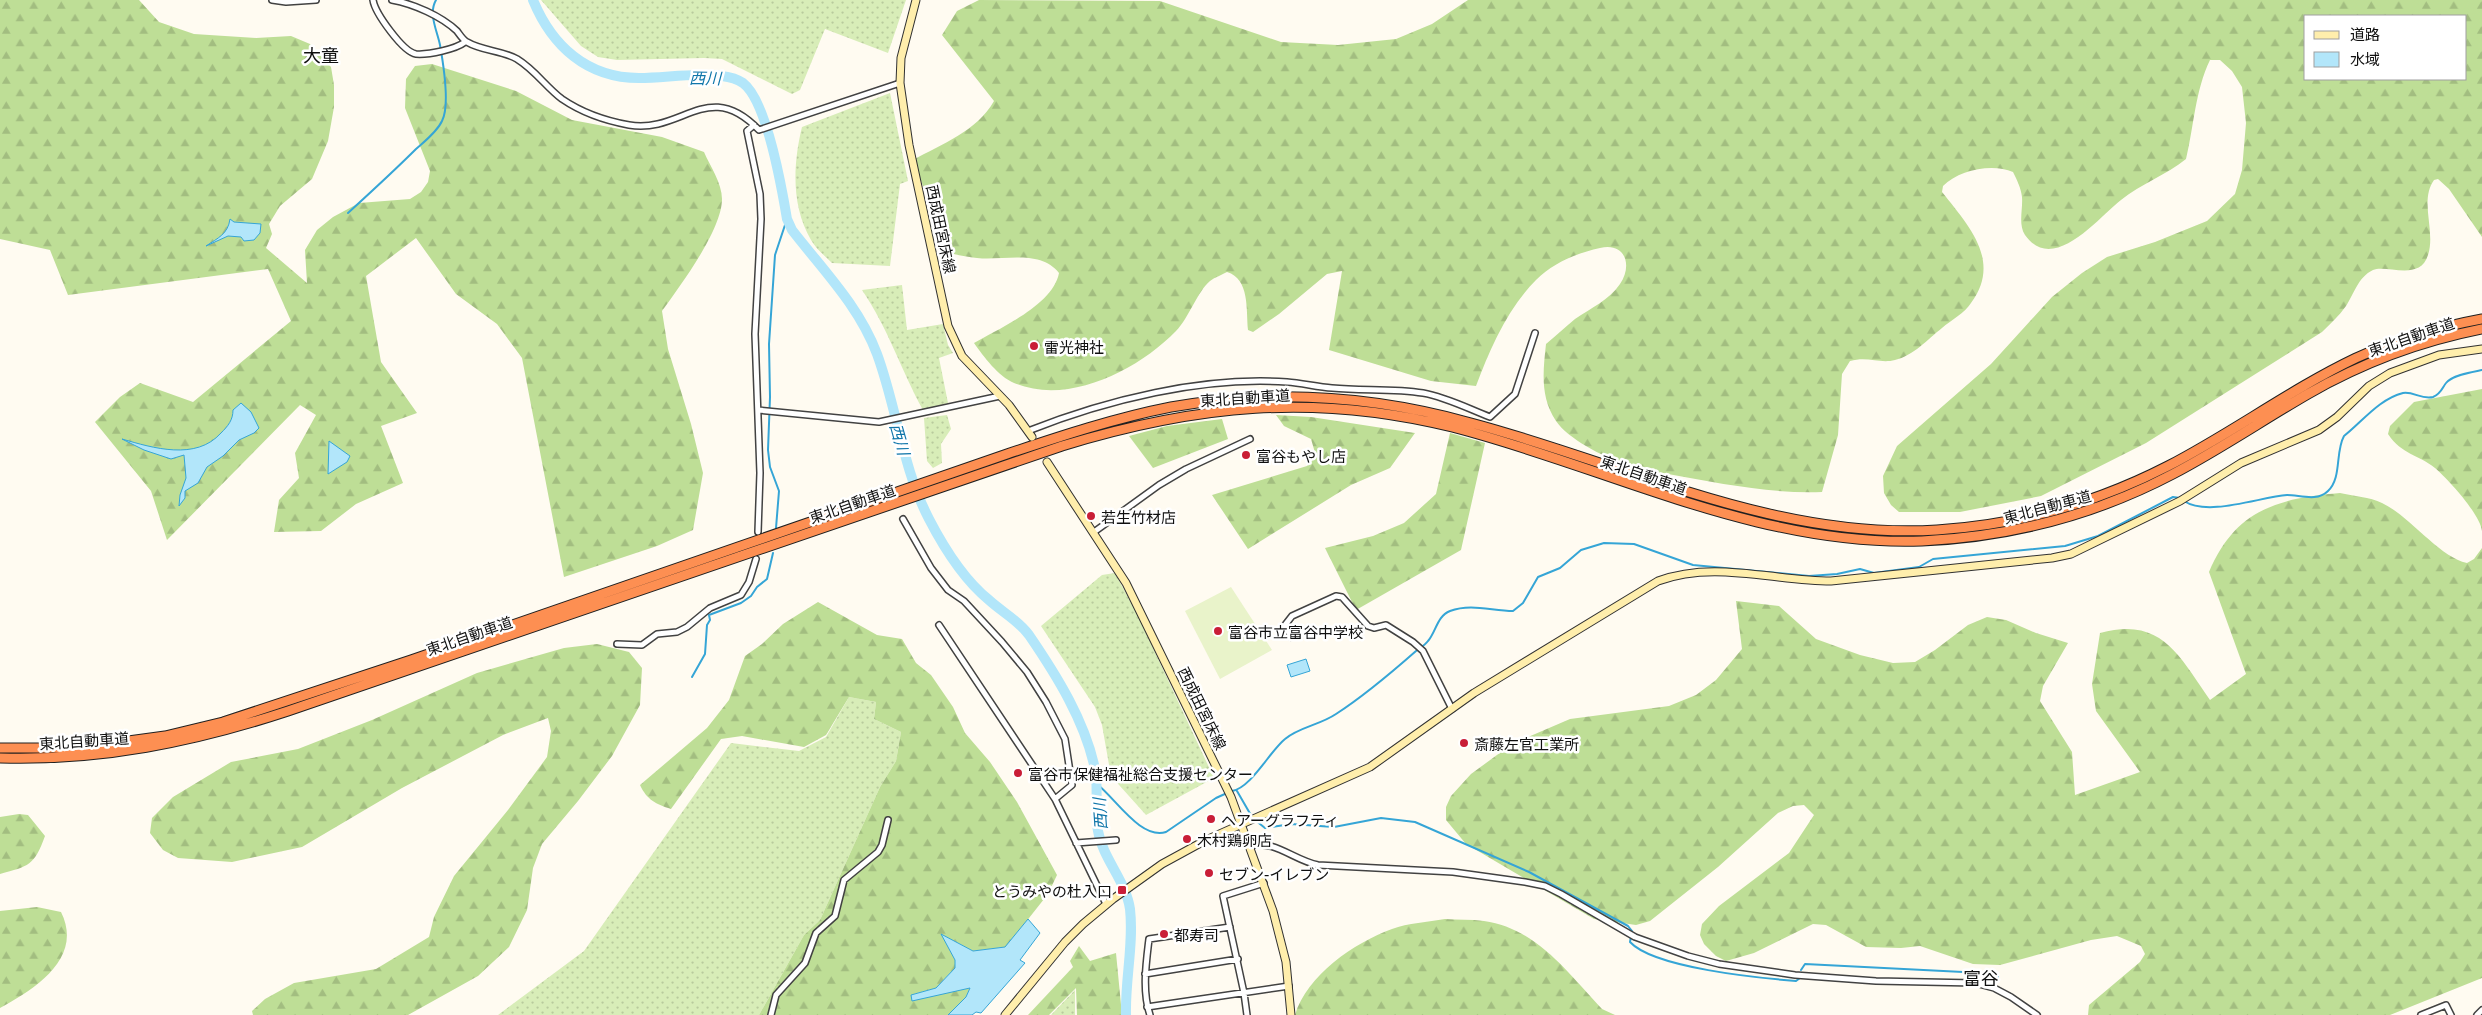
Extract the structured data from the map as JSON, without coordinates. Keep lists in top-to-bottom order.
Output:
{
  "streets": {
    "highway": ["東北自動車道"],
    "street": ["西成田宮床線"]
  },
  "districts": ["大童", "富谷"],
  "water": ["西川"],
  "places": {
    "other": [
      "雷光神社",
      "富谷もやし店",
      "若生竹材店",
      "富谷市立富谷中学校",
      "斎藤左官工業所",
      "富谷市保健福祉総合支援センター",
      "ヘアーグラフティ",
      "木村鶏卵店",
      "セブン-イレブン",
      "都寿司"
    ],
    "transit": ["とうみやの杜入口"]
  },
  "legend": ["道路", "水域"]
}
